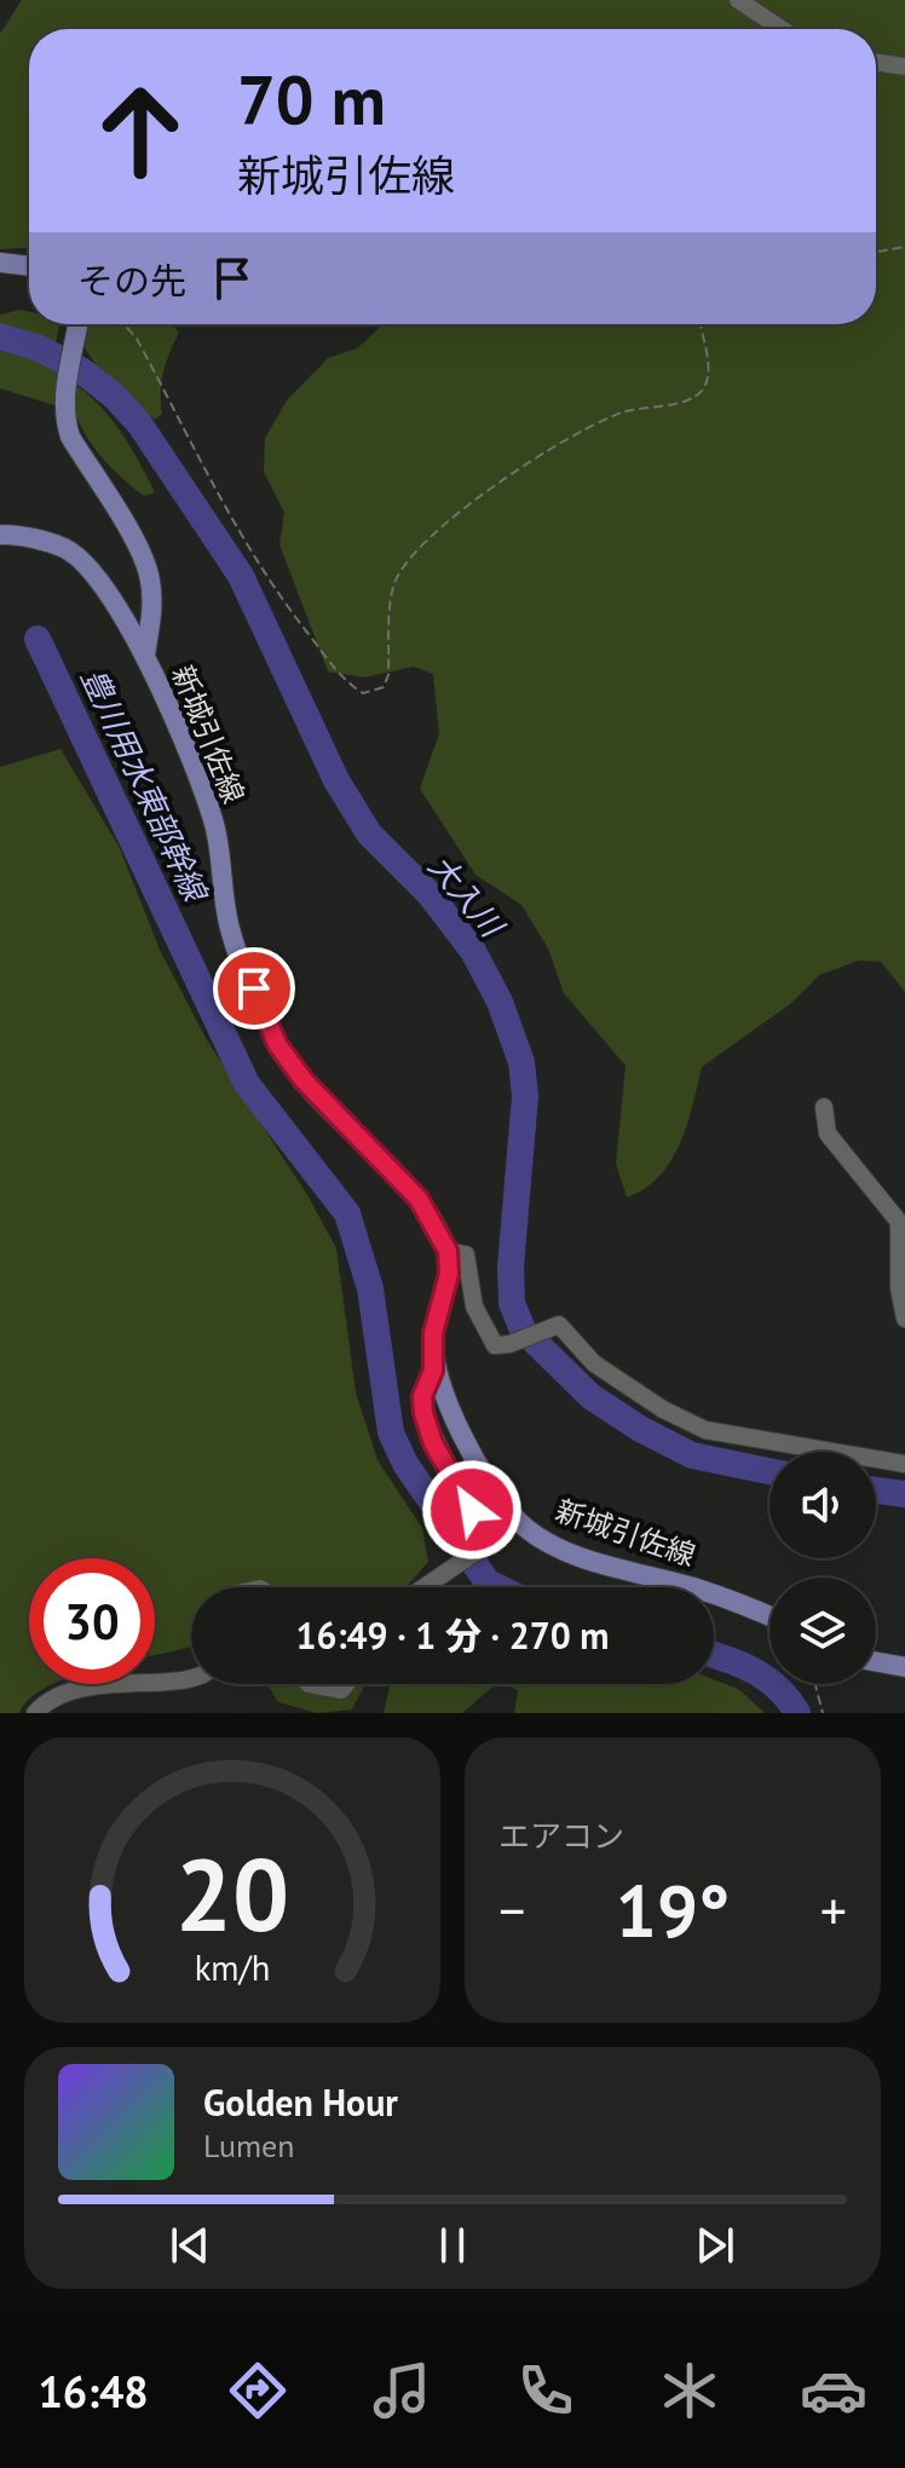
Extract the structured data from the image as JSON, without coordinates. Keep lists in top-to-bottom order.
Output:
{
  "streets": {
    "main road": ["新城引佐線"]
  },
  "water": ["豊川用水東部幹線", "大入川"],
  "page": {
    "turn": ["70 m", "新城引佐線"],
    "then": "その先",
    "limit": "30",
    "trip": "16:49 · 1 分 · 270 m",
    "tile": "エアコン",
    "heat": ["−", "19°", "+"],
    "song": ["Golden Hour", "Lumen"],
    "tabs": "16:48",
    "gauge": ["20", "km/h"]
  }
}
